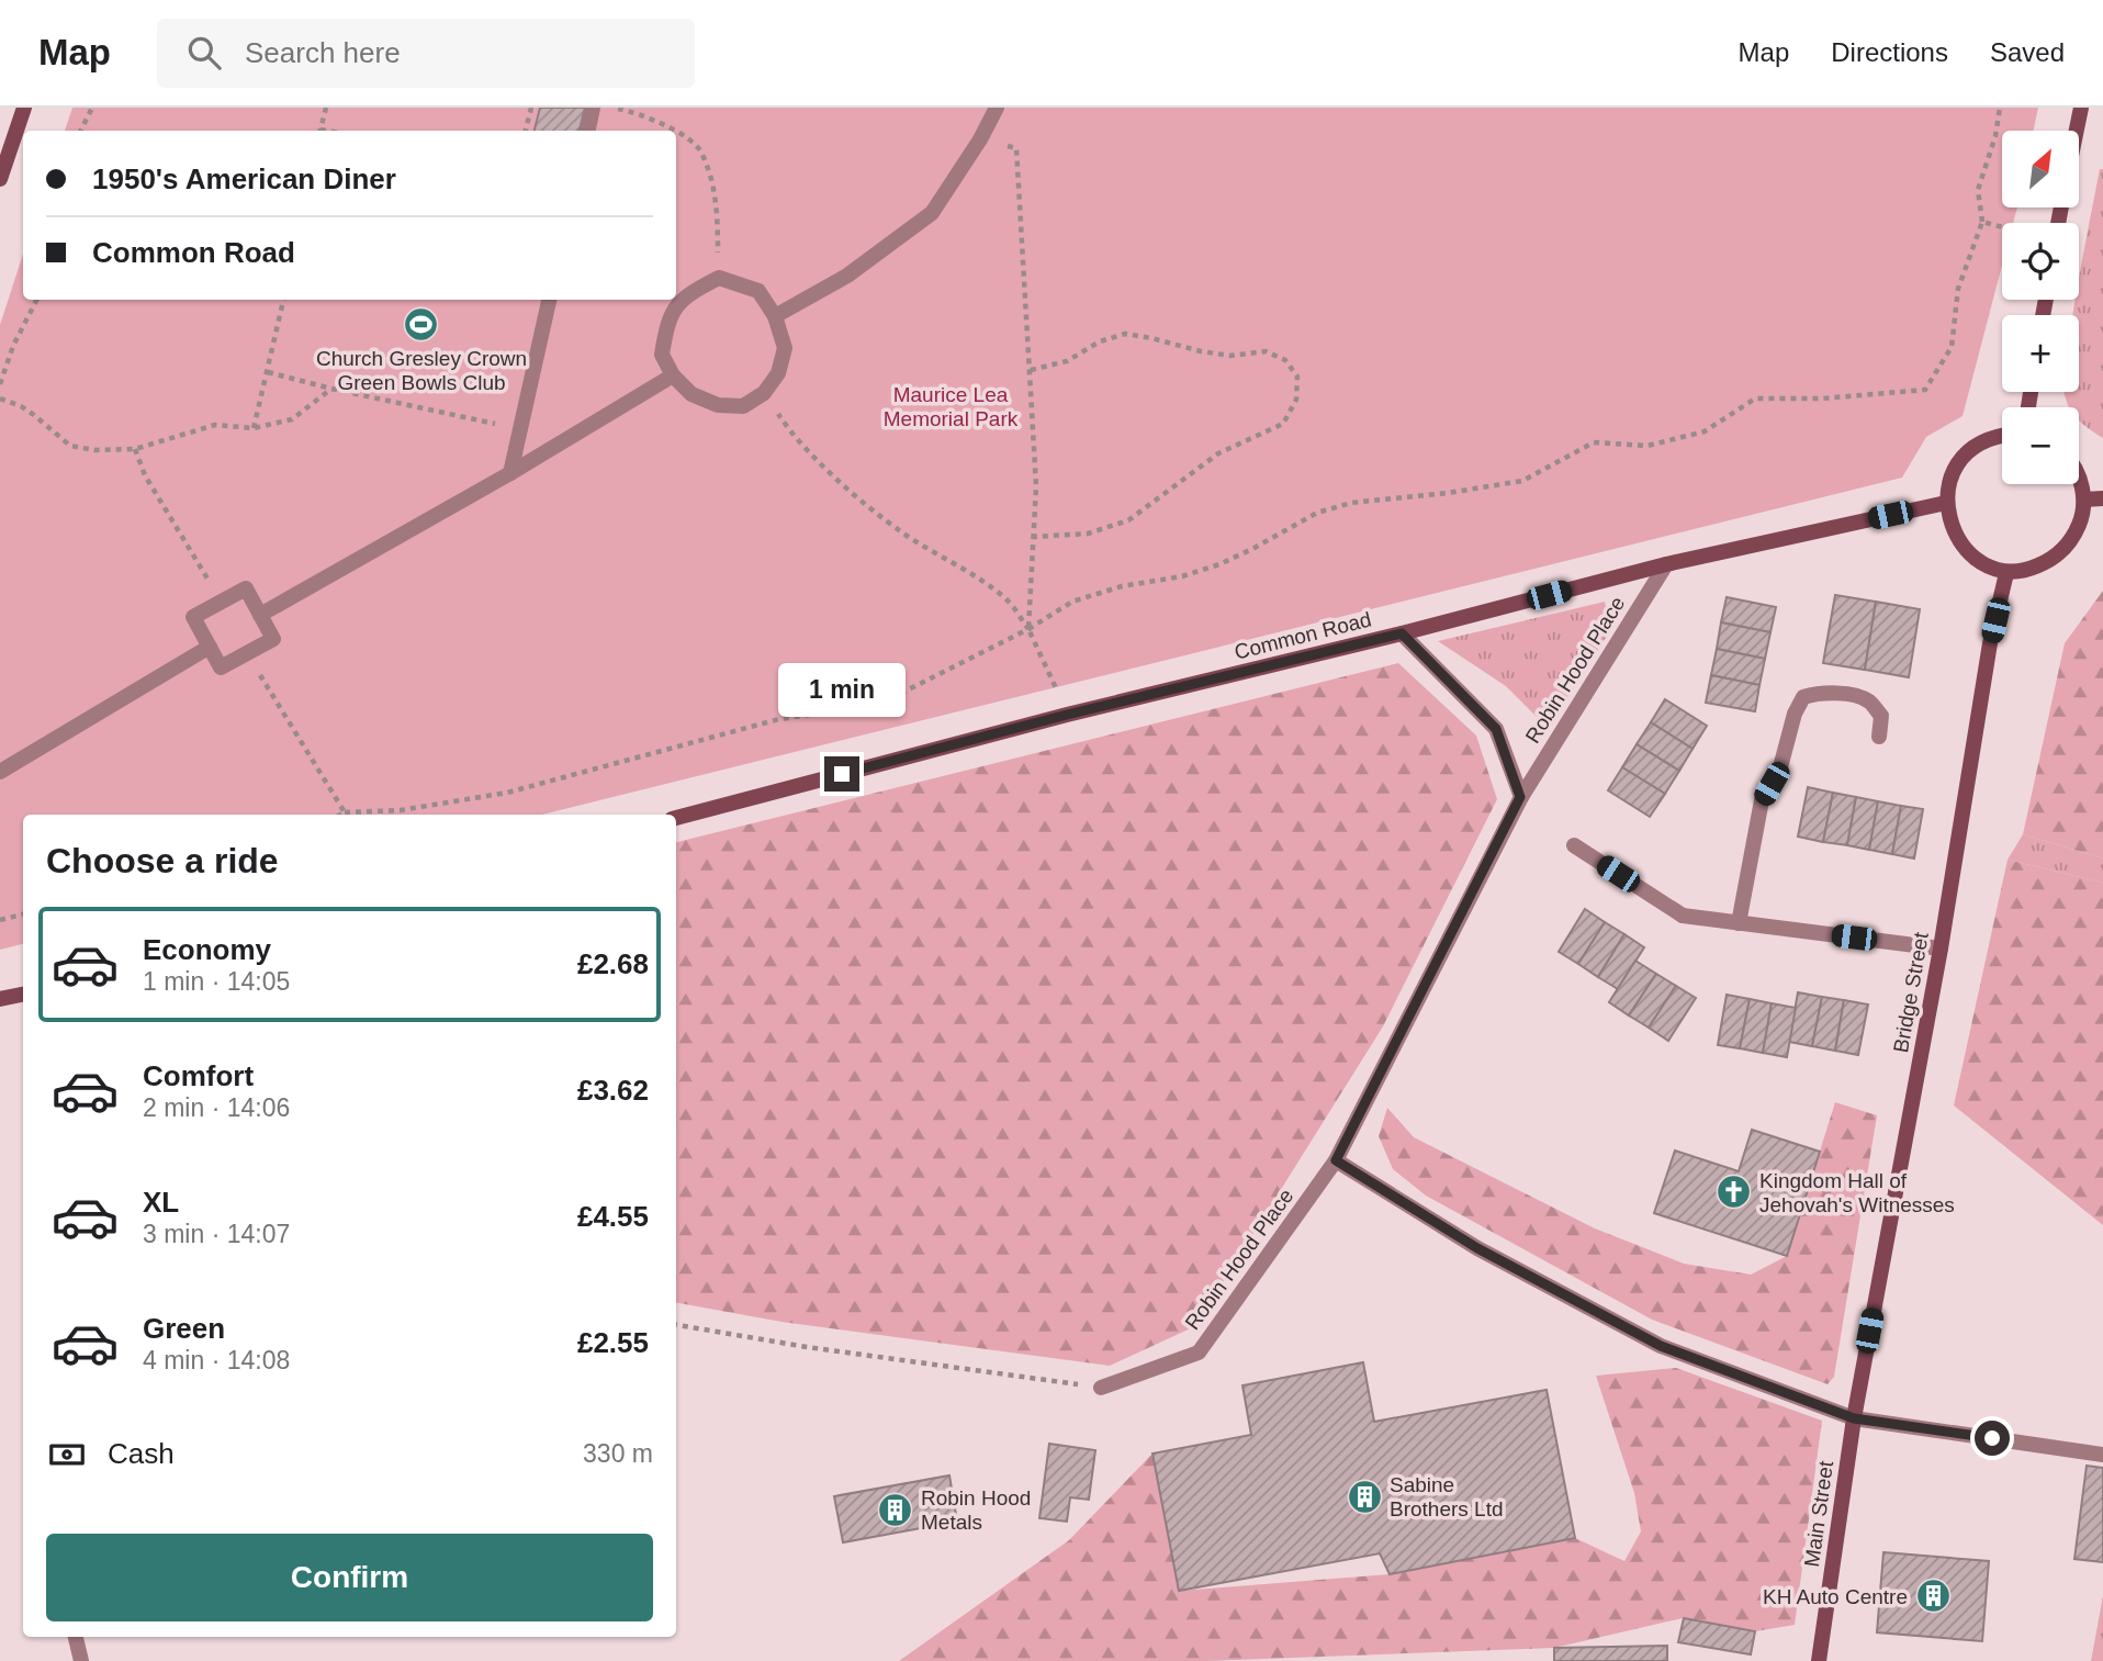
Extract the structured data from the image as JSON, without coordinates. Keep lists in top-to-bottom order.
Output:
{
  "streets": {
    "street": [
      "Common Road",
      "Robin Hood Place",
      "Bridge Street",
      "Main Street"
    ]
  },
  "crossings": [
    ["Common Road", "Robin Hood Place"],
    ["Bridge Street", "Main Street"]
  ],
  "parks": ["Maurice Lea Memorial Park"],
  "places": {
    "sports": ["Church Gresley Crown Green Bowls Club"],
    "church": ["Kingdom Hall of Jehovah's Witnesses"],
    "building": ["Sabine Brothers Ltd", "Robin Hood Metals", "KH Auto Centre"]
  },
  "north": "top right",
  "page": {
    "header": "Map",
    "search": "Search here",
    "nav": ["Map", "Directions", "Saved"],
    "map_buttons": ["+", "−"],
    "banner": ["1950's American Diner", "Common Road"],
    "bubble": "1 min",
    "heading": "Choose a ride",
    "list": [
      {
        "name": "Economy",
        "note": "1 min · 14:05",
        "value": "£2.68"
      },
      {
        "name": "Comfort",
        "note": "2 min · 14:06",
        "value": "£3.62"
      },
      {
        "name": "XL",
        "note": "3 min · 14:07",
        "value": "£4.55"
      },
      {
        "name": "Green",
        "note": "4 min · 14:08",
        "value": "£2.55"
      }
    ],
    "pay": ["Cash", "330 m"],
    "buttons": "Confirm"
  }
}
